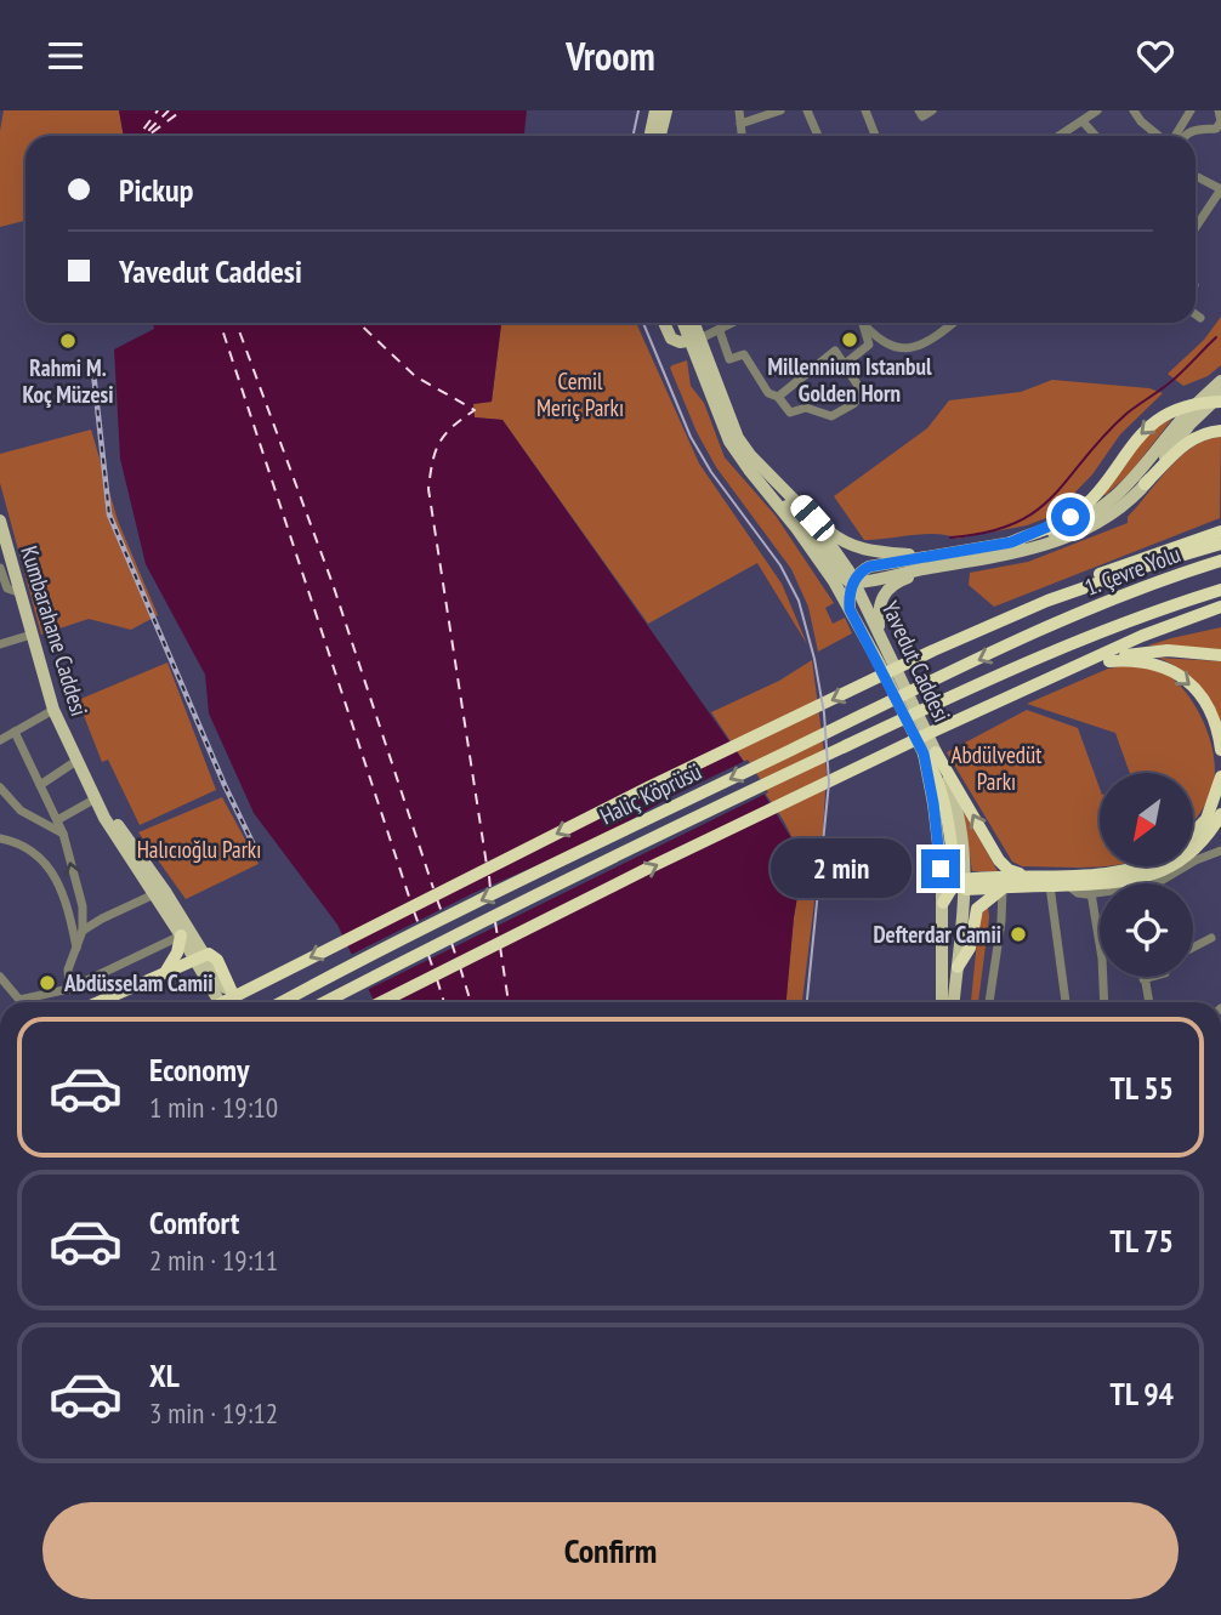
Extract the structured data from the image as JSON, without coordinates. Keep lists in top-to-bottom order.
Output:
{
  "streets": {
    "highway": ["1. Çevre Yolu", "Haliç Köprüsü"],
    "main road": ["Kumbarahane Caddesi", "Yavedut Caddesi"]
  },
  "crossings": [
    ["1. Çevre Yolu", "Haliç Köprüsü"]
  ],
  "parks": ["Cemil Meriç Parkı", "Abdülvedüt Parkı", "Halıcıoğlu Parkı"],
  "places": [
    "Millennium Istanbul Golden Horn",
    "Rahmi M. Koç Müzesi",
    "Defterdar Camii",
    "Abdüsselam Camii"
  ],
  "north": "bottom left",
  "page": {
    "header": "Vroom",
    "banner": ["Pickup", "Yavedut Caddesi"],
    "bubble": "2 min",
    "list": [
      {
        "name": "Economy",
        "note": "1 min · 19:10",
        "value": "TL 55"
      },
      {
        "name": "Comfort",
        "note": "2 min · 19:11",
        "value": "TL 75"
      },
      {
        "name": "XL",
        "note": "3 min · 19:12",
        "value": "TL 94"
      }
    ],
    "buttons": "Confirm"
  }
}
